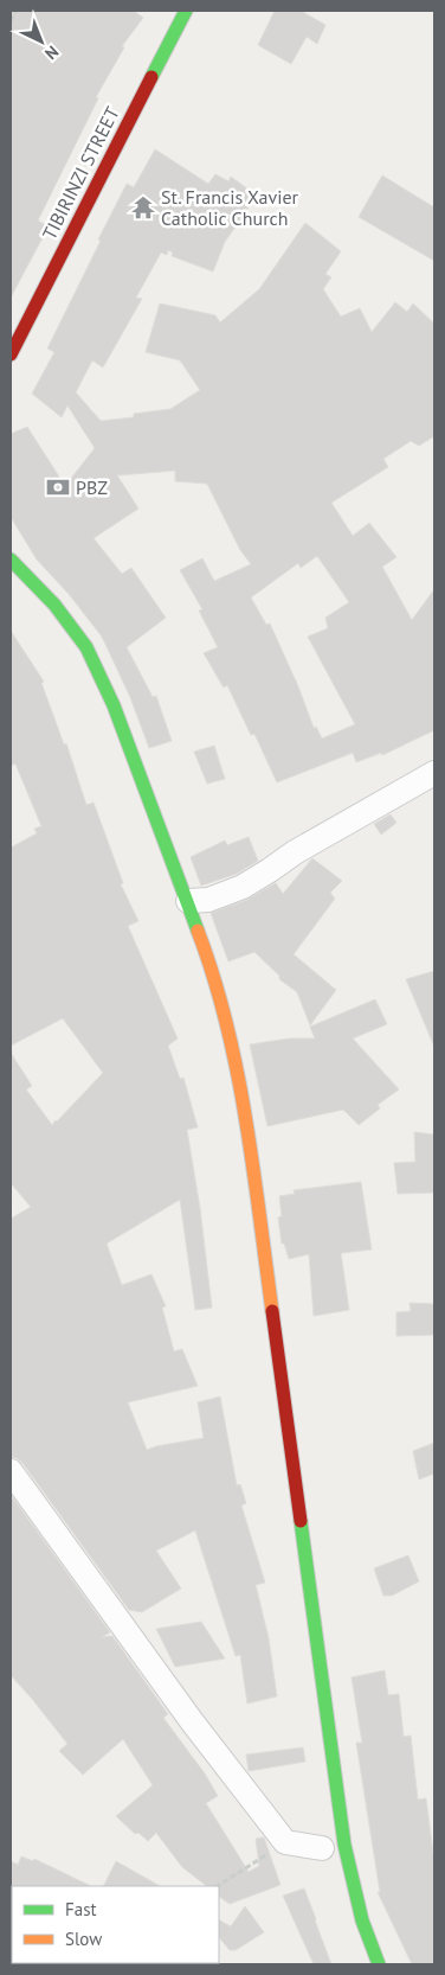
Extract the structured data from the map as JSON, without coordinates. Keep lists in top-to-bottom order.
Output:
{
  "streets": {
    "main road": ["TIBIRINZI STREET"]
  },
  "places": {
    "temple": ["St. Francis Xavier Catholic Church"],
    "bank": ["PBZ"]
  },
  "legend": ["Fast", "Slow"],
  "north": "bottom right"
}
